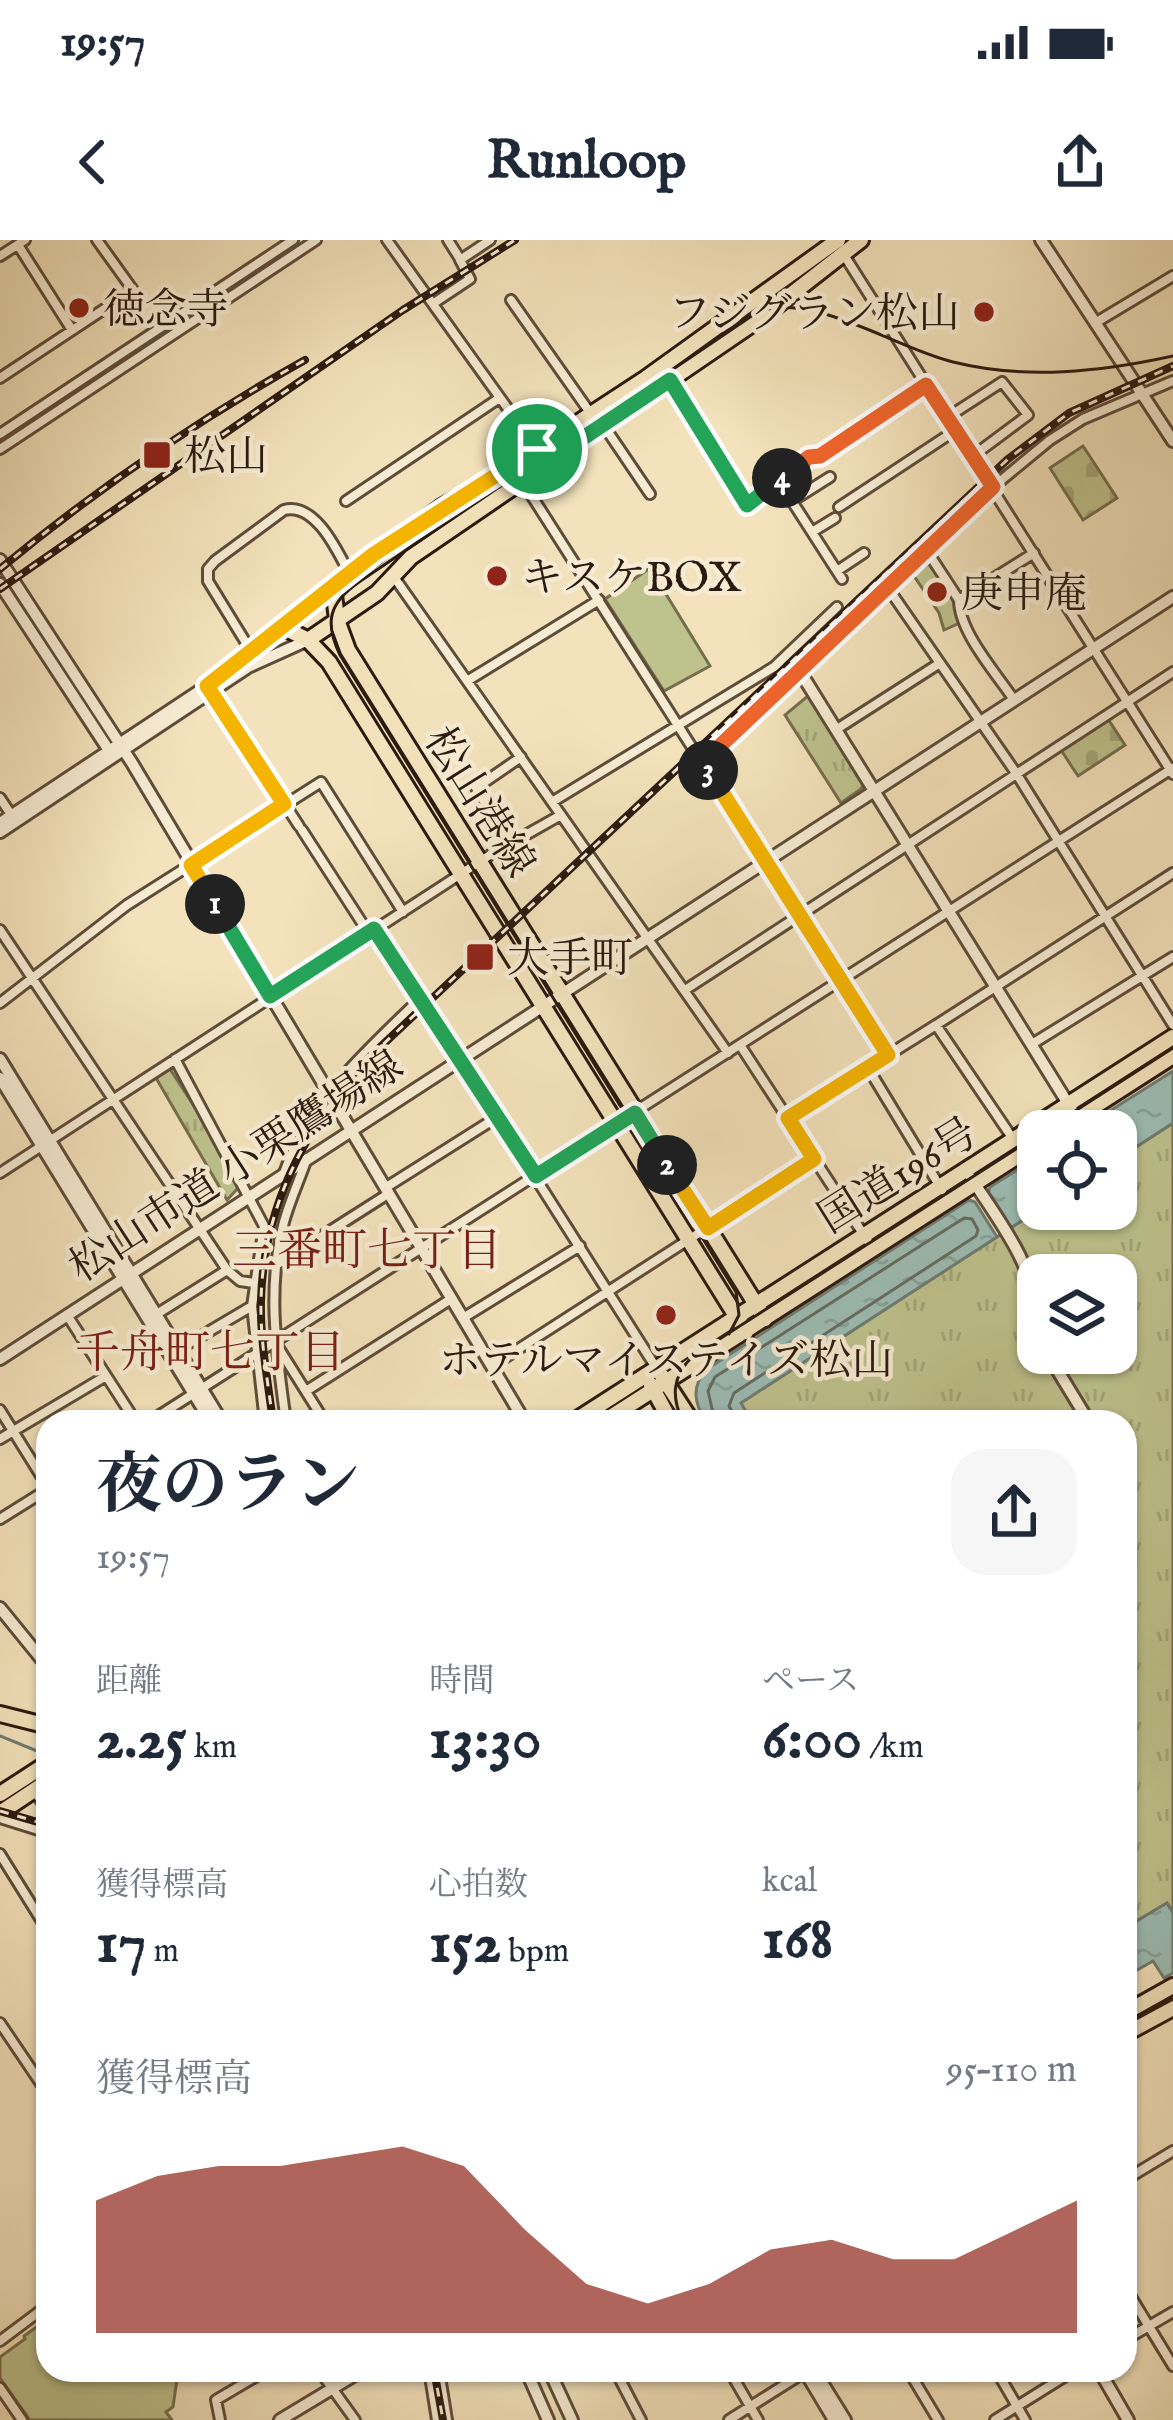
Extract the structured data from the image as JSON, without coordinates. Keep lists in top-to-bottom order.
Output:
{
  "streets": {
    "main road": ["松山港線", "国道196号"],
    "street": ["松山市道 小栗鷹場線"]
  },
  "crossings": [
    ["松山港線", "松山市道 小栗鷹場線"],
    ["松山港線", "国道196号"]
  ],
  "districts": ["三番町七丁目", "千舟町七丁目"],
  "places": {
    "other": [
      "徳念寺",
      "フジグラン松山",
      "キスケBOX",
      "庚申庵",
      "ホテルマイステイズ松山"
    ],
    "transit": ["松山", "大手町"]
  },
  "page": {
    "status": "19:57",
    "header": "Runloop",
    "pins": [
      "4",
      "3",
      "1",
      "2"
    ],
    "heading": ["夜のラン", "19:57"],
    "stats": [
      ["距離", "2.25 km"],
      ["時間", "13:30"],
      ["ペース", "6:00 /km"],
      ["獲得標高", "17 m"],
      ["心拍数", "152 bpm"],
      ["kcal", "168"]
    ],
    "chart": ["獲得標高", "95–110 m"]
  }
}
